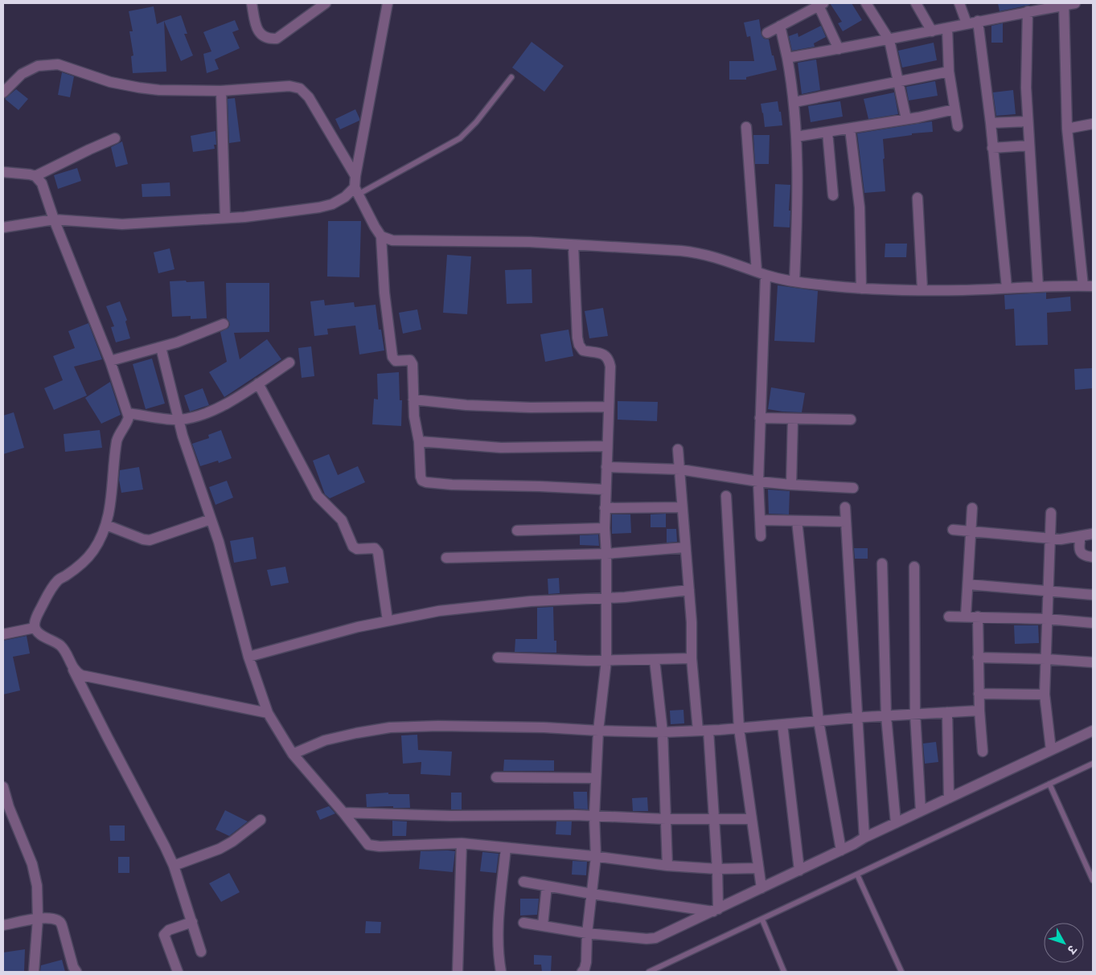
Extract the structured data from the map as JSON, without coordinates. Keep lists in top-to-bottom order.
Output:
{
  "north": "bottom right"
}
